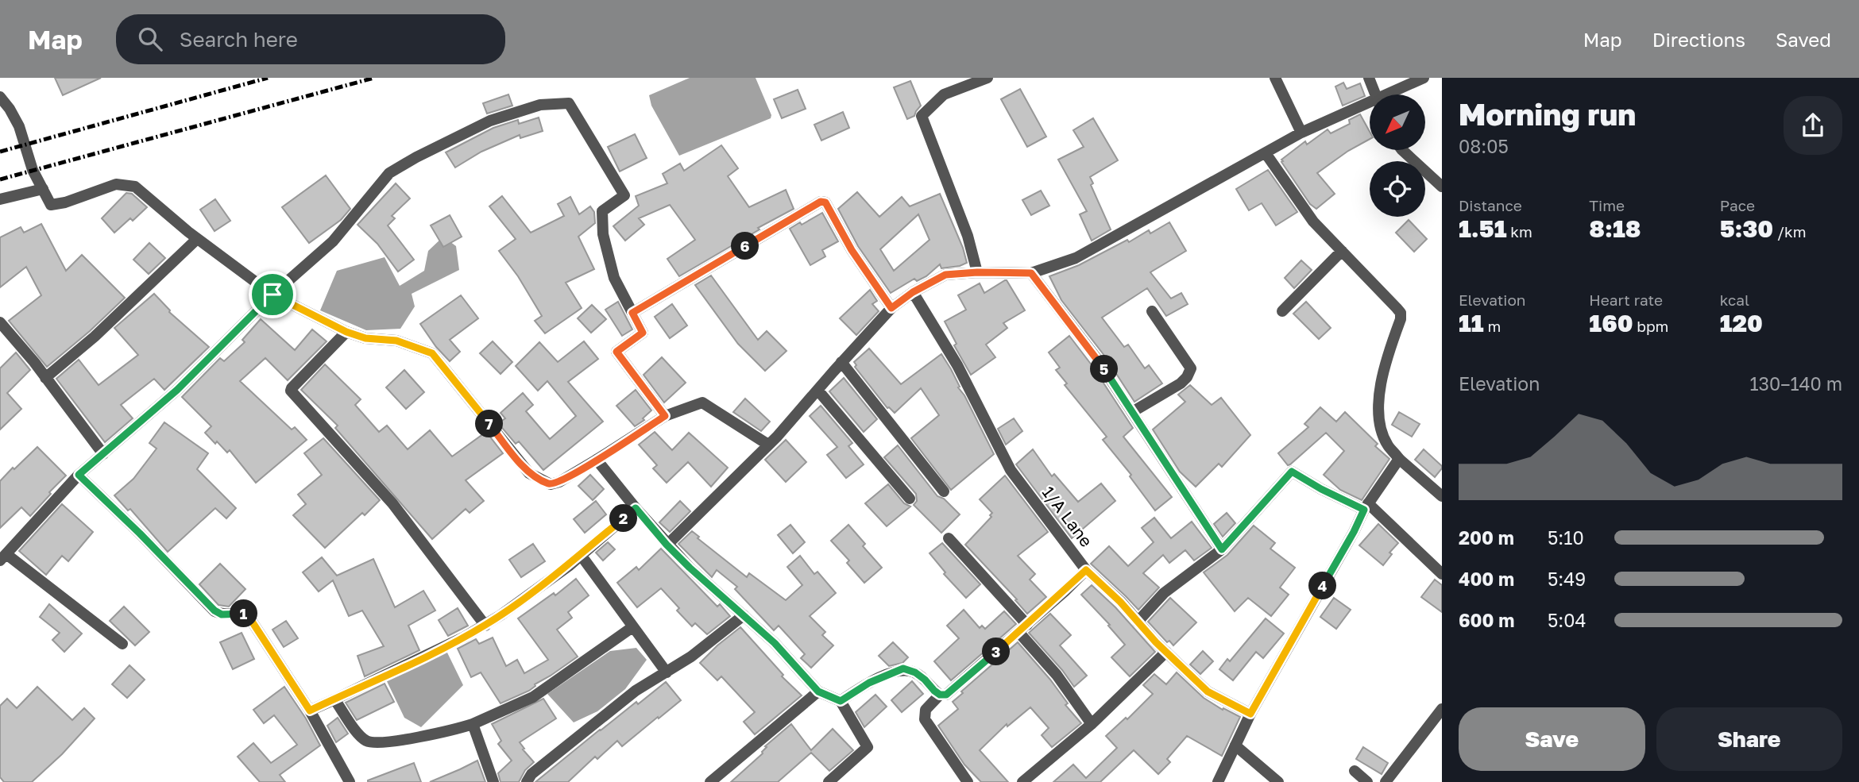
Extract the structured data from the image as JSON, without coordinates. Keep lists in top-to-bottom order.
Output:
{
  "streets": {
    "street": ["1/A Lane"]
  },
  "north": "bottom left",
  "page": {
    "header": "Map",
    "search": "Search here",
    "nav": ["Map", "Directions", "Saved"],
    "heading": ["Morning run", "08:05"],
    "stats": [
      ["Distance", "1.51 km"],
      ["Time", "8:18"],
      ["Pace", "5:30 /km"],
      ["Elevation", "11 m"],
      ["Heart rate", "160 bpm"],
      ["kcal", "120"]
    ],
    "pins": [
      "6",
      "5",
      "7",
      "2",
      "4",
      "1",
      "3"
    ],
    "chart": ["Elevation", "130–140 m"],
    "list": [
      {
        "name": "200 m",
        "note": "5:10"
      },
      {
        "name": "400 m",
        "note": "5:49"
      },
      {
        "name": "600 m",
        "note": "5:04"
      }
    ],
    "buttons": ["Save", "Share"]
  }
}
